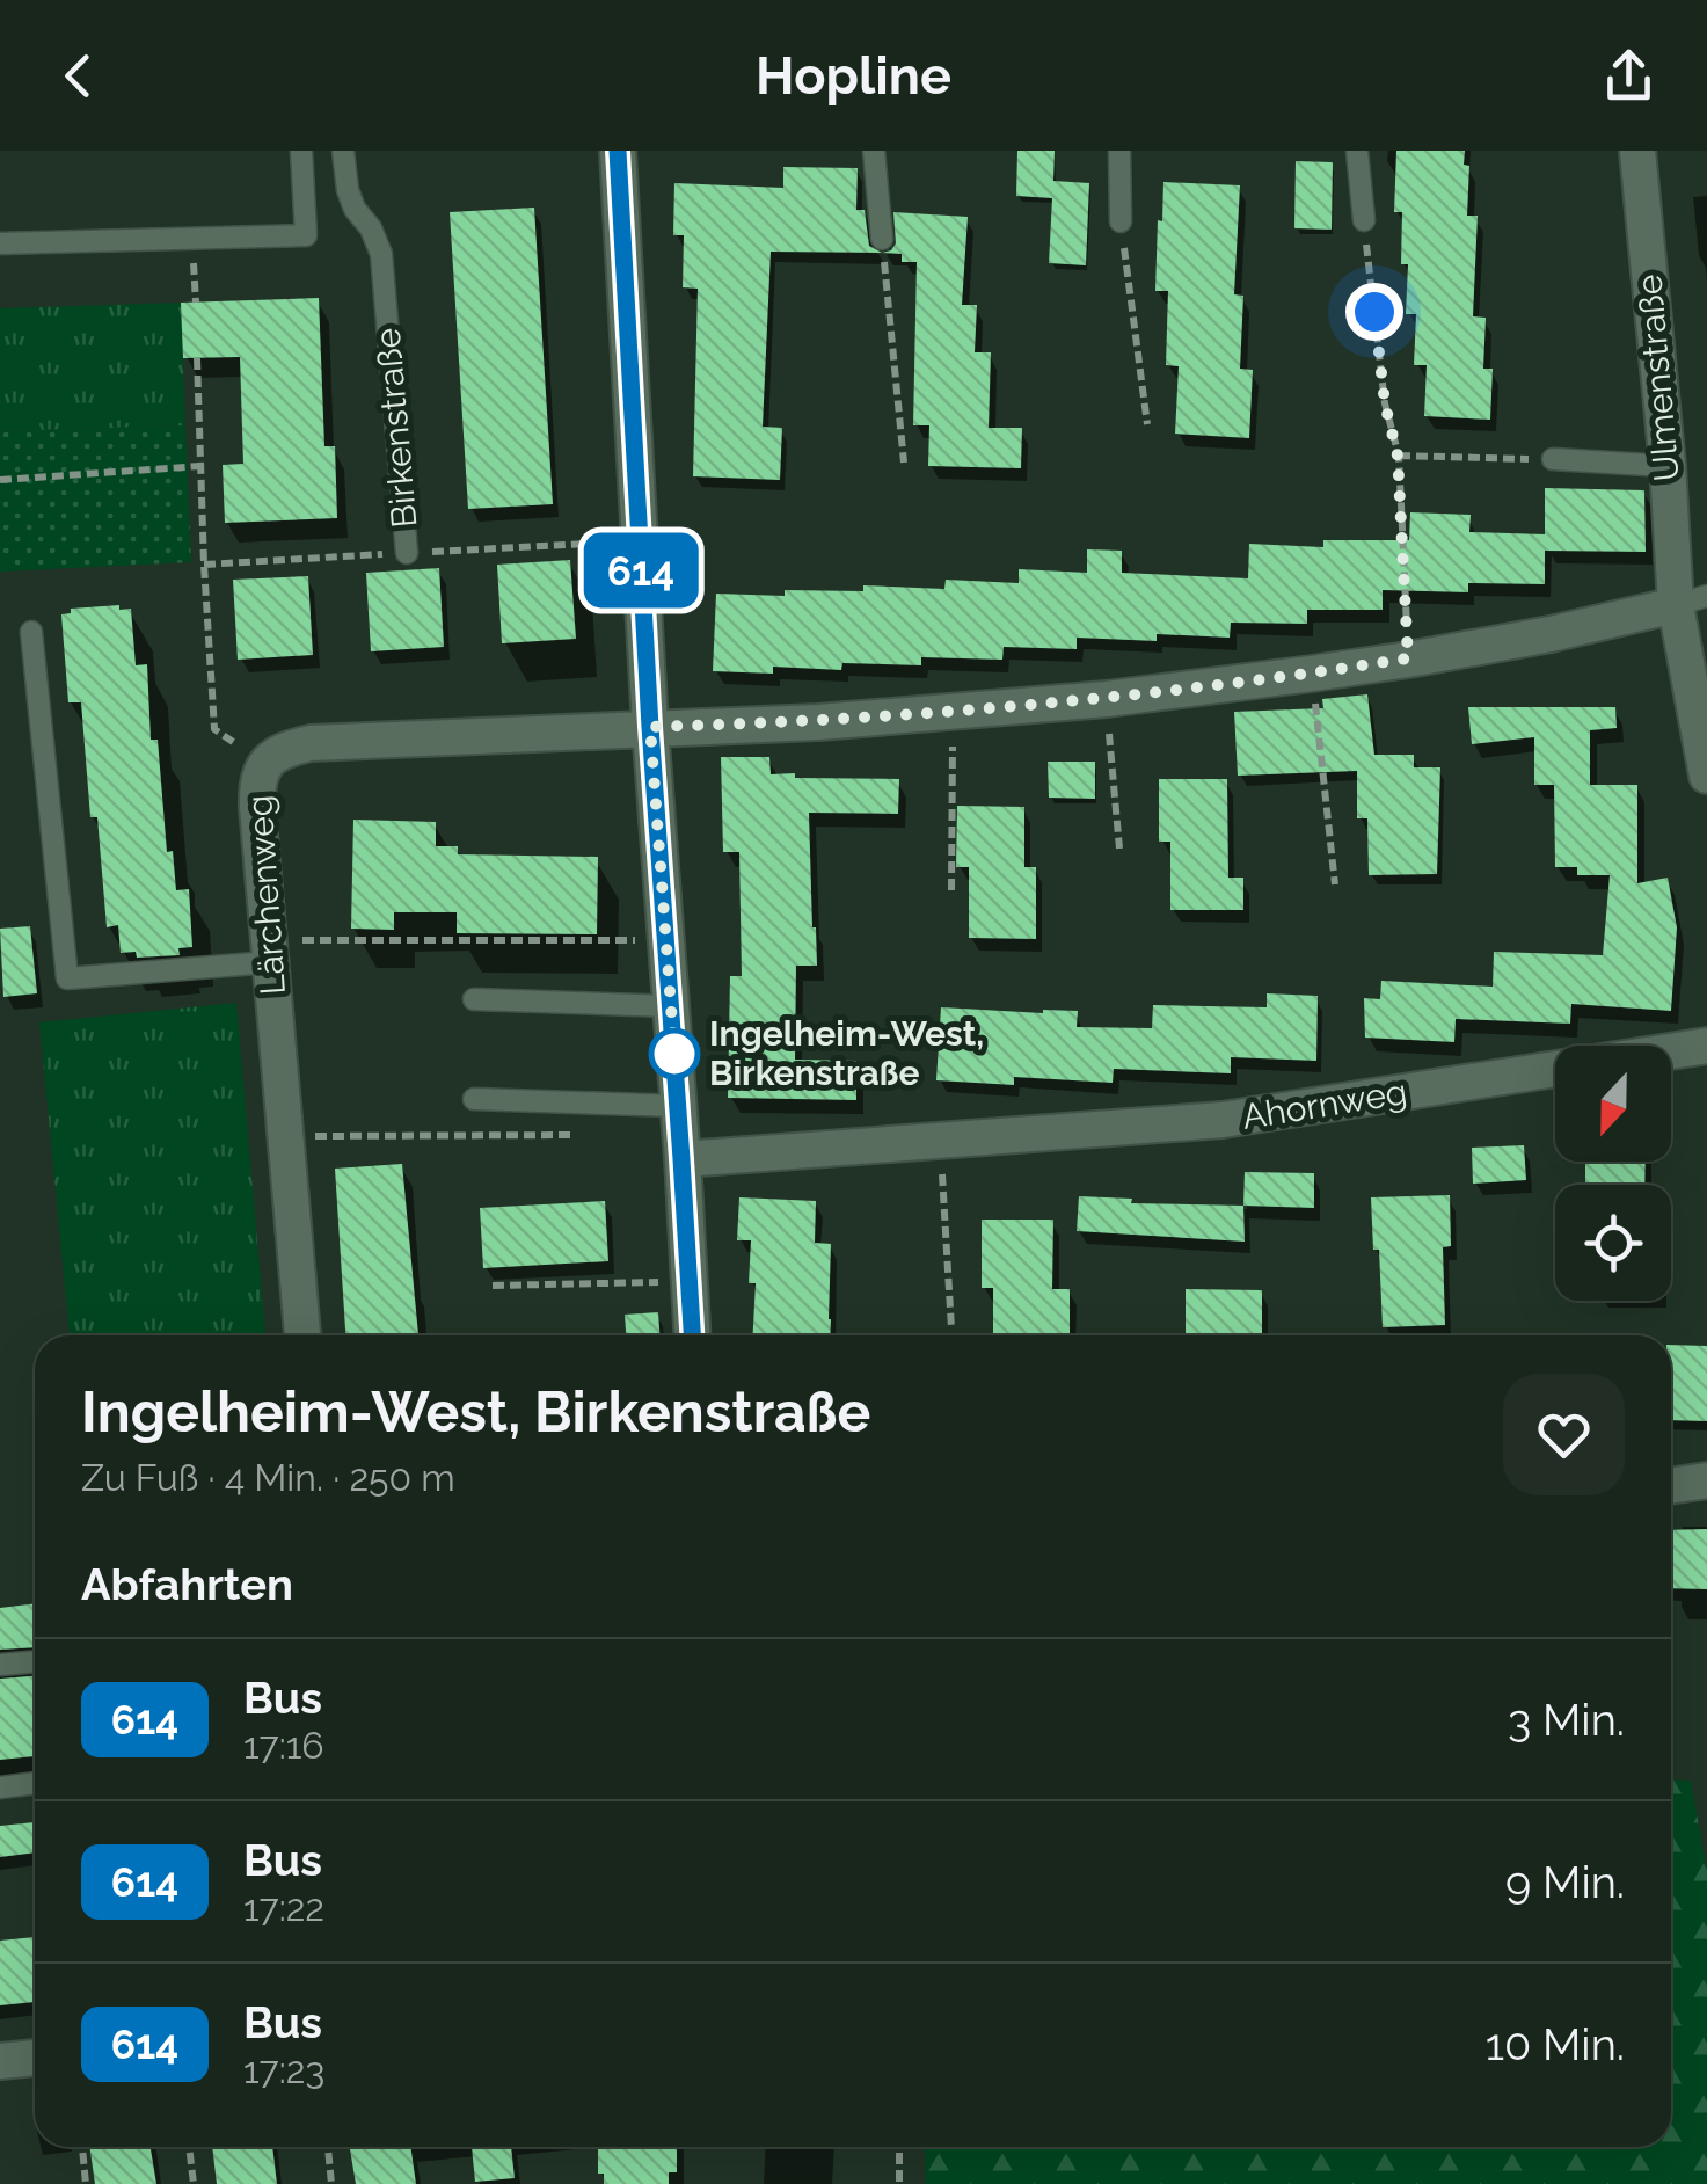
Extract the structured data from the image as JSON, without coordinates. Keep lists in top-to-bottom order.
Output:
{
  "streets": {
    "street": ["Ulmenstraße", "Lärchenweg", "Ahornweg"],
    "lane": ["Birkenstraße"]
  },
  "crossings": [
    ["Ulmenstraße", "Lärchenweg"]
  ],
  "places": ["Ingelheim-West, Birkenstraße"],
  "lines": ["bus line 614"],
  "north": "bottom",
  "page": {
    "header": "Hopline",
    "on_map": "614",
    "heading": [
      ["Ingelheim-West, Birkenstraße", "Zu Fuß · 4 Min. · 250 m"],
      "Abfahrten"
    ],
    "list": [
      {
        "mark": "614",
        "name": "Bus",
        "note": "17:16",
        "value": "3 Min."
      },
      {
        "mark": "614",
        "name": "Bus",
        "note": "17:22",
        "value": "9 Min."
      },
      {
        "mark": "614",
        "name": "Bus",
        "note": "17:23",
        "value": "10 Min."
      }
    ]
  }
}
